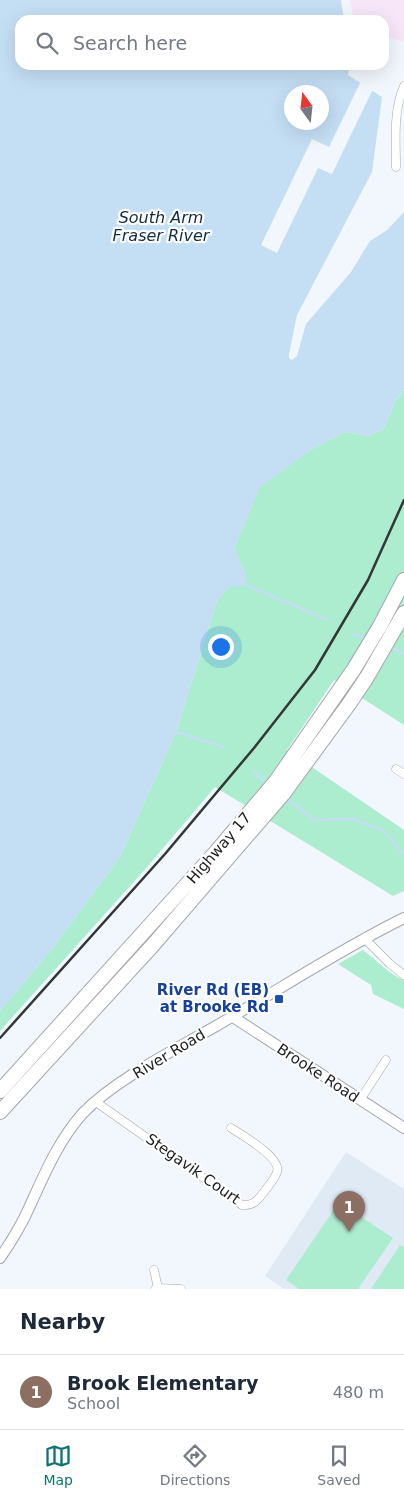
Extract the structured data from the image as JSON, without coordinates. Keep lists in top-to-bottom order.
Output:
{
  "streets": {
    "highway": ["Highway 17"],
    "street": ["River Road", "Brooke Road", "Stegavik Court"]
  },
  "crossings": [
    ["River Road", "Brooke Road"],
    ["River Road", "Stegavik Court"]
  ],
  "water": ["South Arm Fraser River"],
  "places": {
    "transit": ["River Rd (EB) at Brooke Rd"]
  },
  "north": "top",
  "page": {
    "search": "Search here",
    "pins": "1",
    "heading": "Nearby",
    "list": [
      {
        "mark": "1",
        "name": "Brook Elementary",
        "note": "School",
        "value": "480 m"
      }
    ],
    "nav": ["Map", "Directions", "Saved"]
  }
}
